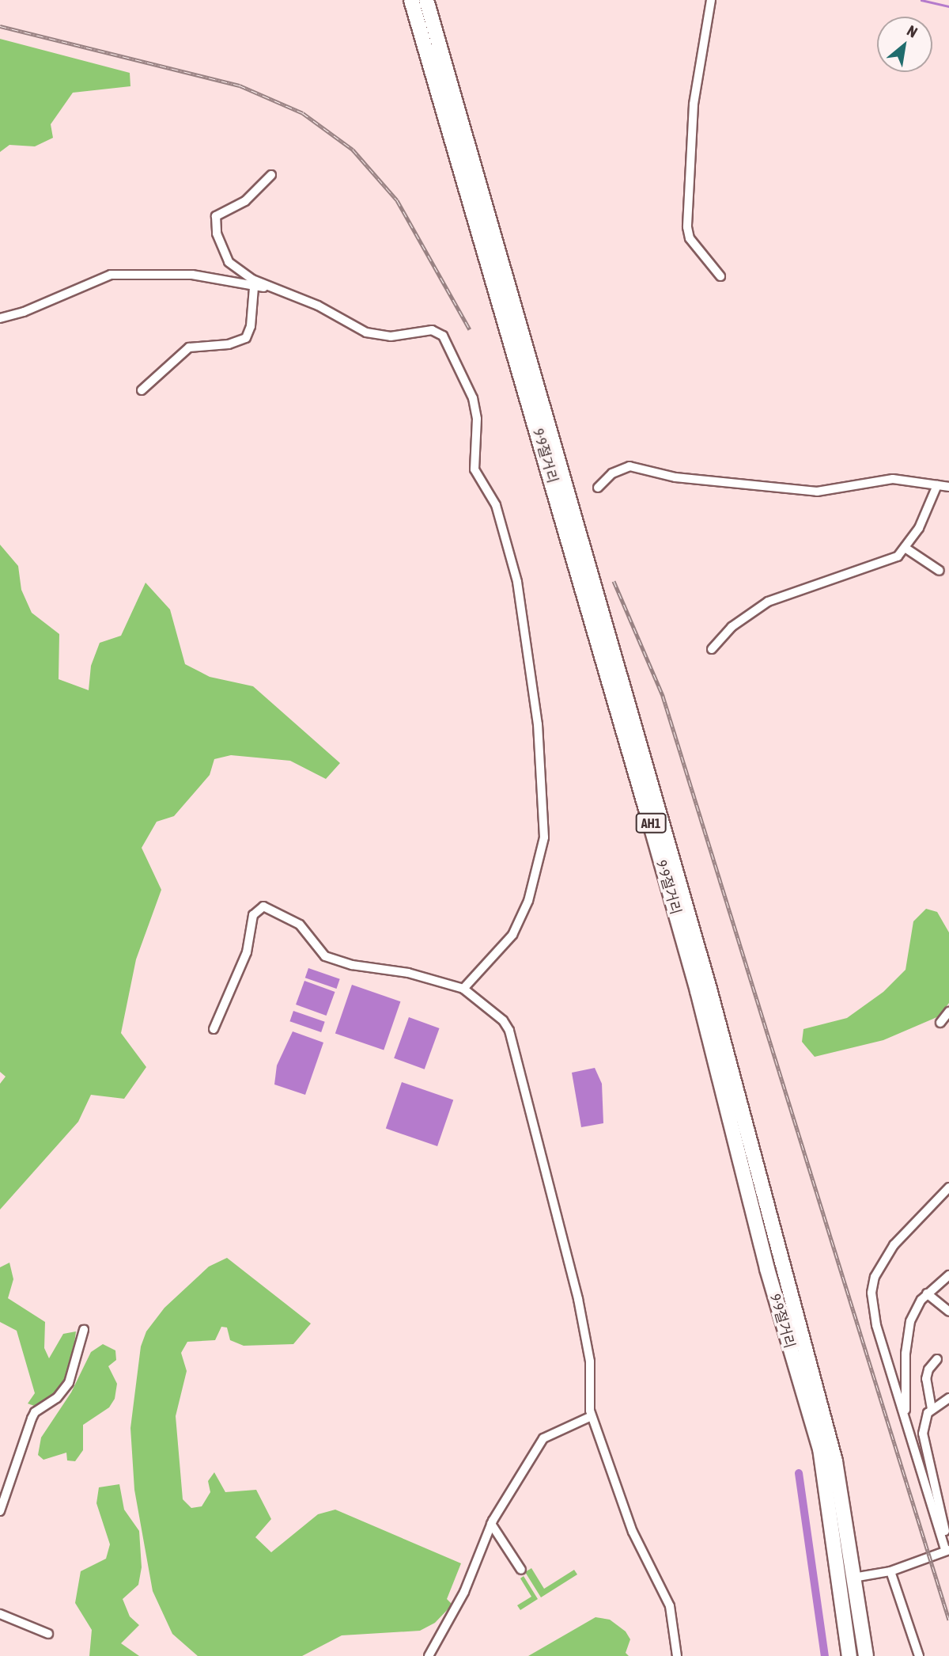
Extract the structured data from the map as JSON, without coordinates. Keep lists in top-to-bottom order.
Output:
{
  "streets": {
    "highway": ["9·9절거리", "AH1"]
  },
  "north": "top right"
}
